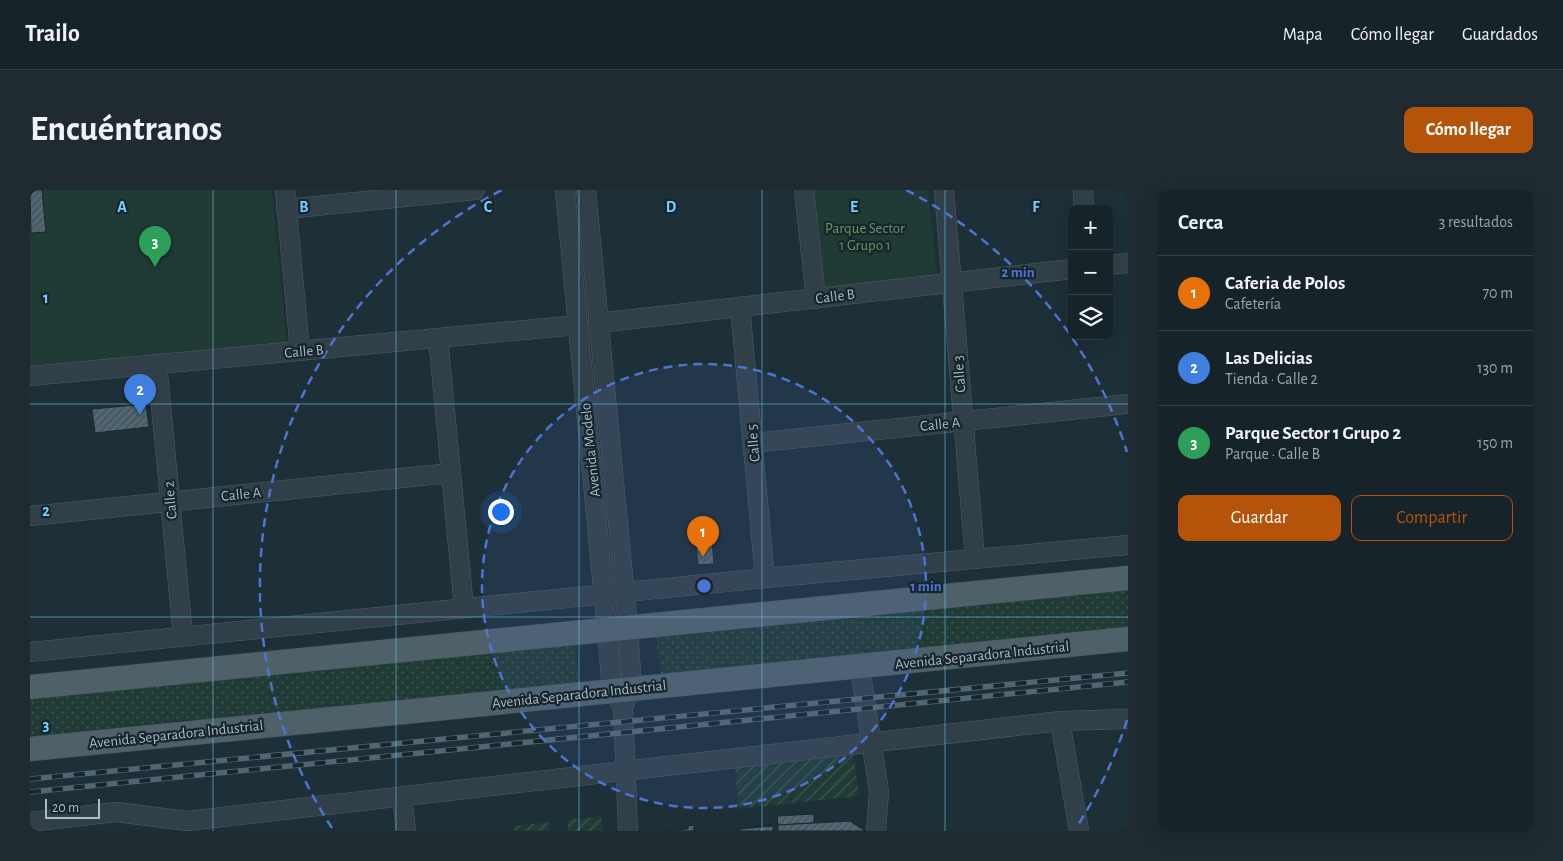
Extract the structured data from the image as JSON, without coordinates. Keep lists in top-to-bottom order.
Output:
{
  "streets": {
    "main road": ["Avenida Separadora Industrial"],
    "street": [
      "Calle B",
      "Calle 3",
      "Calle A",
      "Calle 5",
      "Avenida Modelo",
      "Calle 2"
    ]
  },
  "crossings": [
    ["Calle B", "Calle 3"],
    ["Calle B", "Calle 5"],
    ["Calle B", "Avenida Modelo"],
    ["Calle B", "Calle 2"],
    ["Calle 3", "Calle A"],
    ["Calle A", "Calle 5"],
    ["Calle A", "Calle 2"],
    ["Avenida Modelo", "Avenida Separadora Industrial"]
  ],
  "parks": ["Parque Sector 1 Grupo 1"],
  "scale_bar": "20 m",
  "page": {
    "header": "Trailo",
    "nav": ["Mapa", "Cómo llegar", "Guardados"],
    "buttons": [
      "Cómo llegar",
      ["Guardar", "Compartir"]
    ],
    "title": "Encuéntranos",
    "heading": ["Cerca", "3 resultados"],
    "map_buttons": ["+", "−"],
    "pins": ["3", "2", "1"],
    "list": [
      {
        "mark": "1",
        "name": "Caferia de Polos",
        "note": "Cafetería",
        "value": "70 m"
      },
      {
        "mark": "2",
        "name": "Las Delicias",
        "note": "Tienda · Calle 2",
        "value": "130 m"
      },
      {
        "mark": "3",
        "name": "Parque Sector 1 Grupo 2",
        "note": "Parque · Calle B",
        "value": "150 m"
      }
    ],
    "scale": "20 m"
  },
  "grid": {
    "columns": [
      "A",
      "B",
      "C",
      "D",
      "E",
      "F"
    ],
    "rows": ["1", "2", "3"]
  },
  "rings": ["2 min", "1 min"]
}
